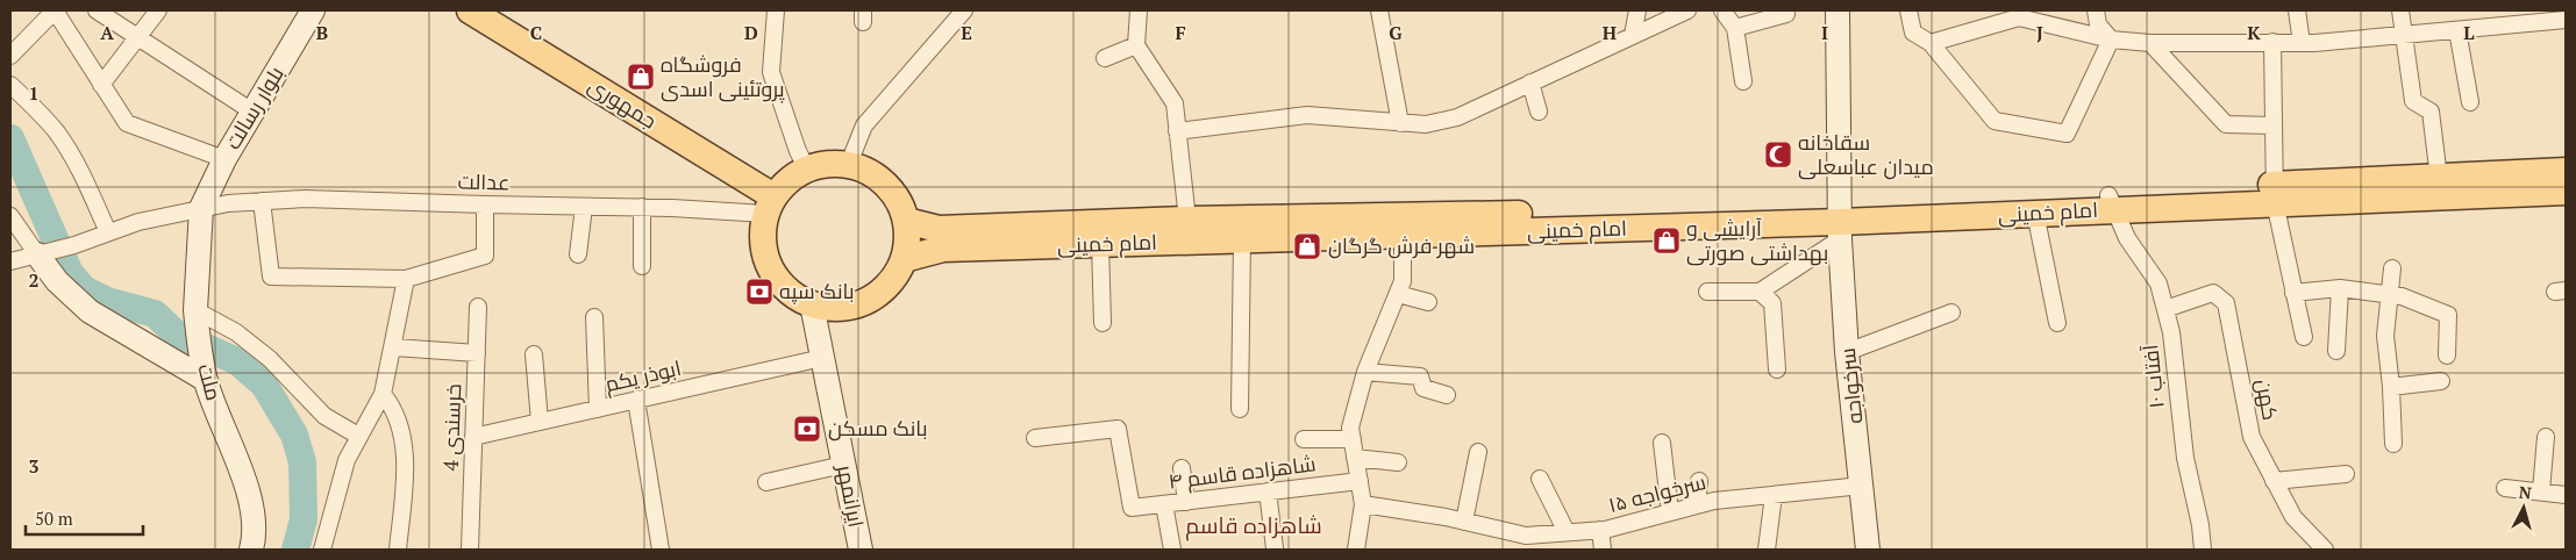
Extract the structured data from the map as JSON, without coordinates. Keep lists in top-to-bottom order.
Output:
{
  "streets": {
    "main road": [
      "جمهوری",
      "بلوار رسالت",
      "امام خمینی",
      "ملت",
      "سرخواجه",
      "ایرانمهر"
    ],
    "street": [
      "عدالت",
      "ابوذر یکم",
      "۱۰ آفتاب",
      "کهن",
      "خرسندی 4",
      "شاهزاده قاسم ۴",
      "سرخواجه ۱۵"
    ]
  },
  "crossings": [
    ["جمهوری", "عدالت"],
    ["جمهوری", "امام خمینی"],
    ["جمهوری", "ایرانمهر"],
    ["بلوار رسالت", "عدالت"],
    ["بلوار رسالت", "ملت"],
    ["عدالت", "امام خمینی"],
    ["عدالت", "ملت"],
    ["عدالت", "ایرانمهر"],
    ["امام خمینی", "۱۰ آفتاب"],
    ["امام خمینی", "سرخواجه"],
    ["امام خمینی", "ایرانمهر"],
    ["ابوذر یکم", "خرسندی 4"],
    ["ابوذر یکم", "ایرانمهر"],
    ["۱۰ آفتاب", "کهن"],
    ["سرخواجه", "سرخواجه ۱۵"]
  ],
  "districts": ["شاهزاده قاسم"],
  "places": {
    "shop": ["فروشگاه پروتئینی اسدی", "آرایشی و بهداشتی صورتی", "شهر فرش گرگان"],
    "mosque": ["سقاخانه میدان عباسعلی"],
    "bank": ["بانک سپه", "بانک مسکن"]
  },
  "scale_bar": "50 m",
  "north": "top",
  "grid": {
    "columns": [
      "A",
      "B",
      "C",
      "D",
      "E",
      "F",
      "G",
      "H",
      "I",
      "J",
      "K",
      "L"
    ],
    "rows": ["1", "2", "3"]
  }
}
